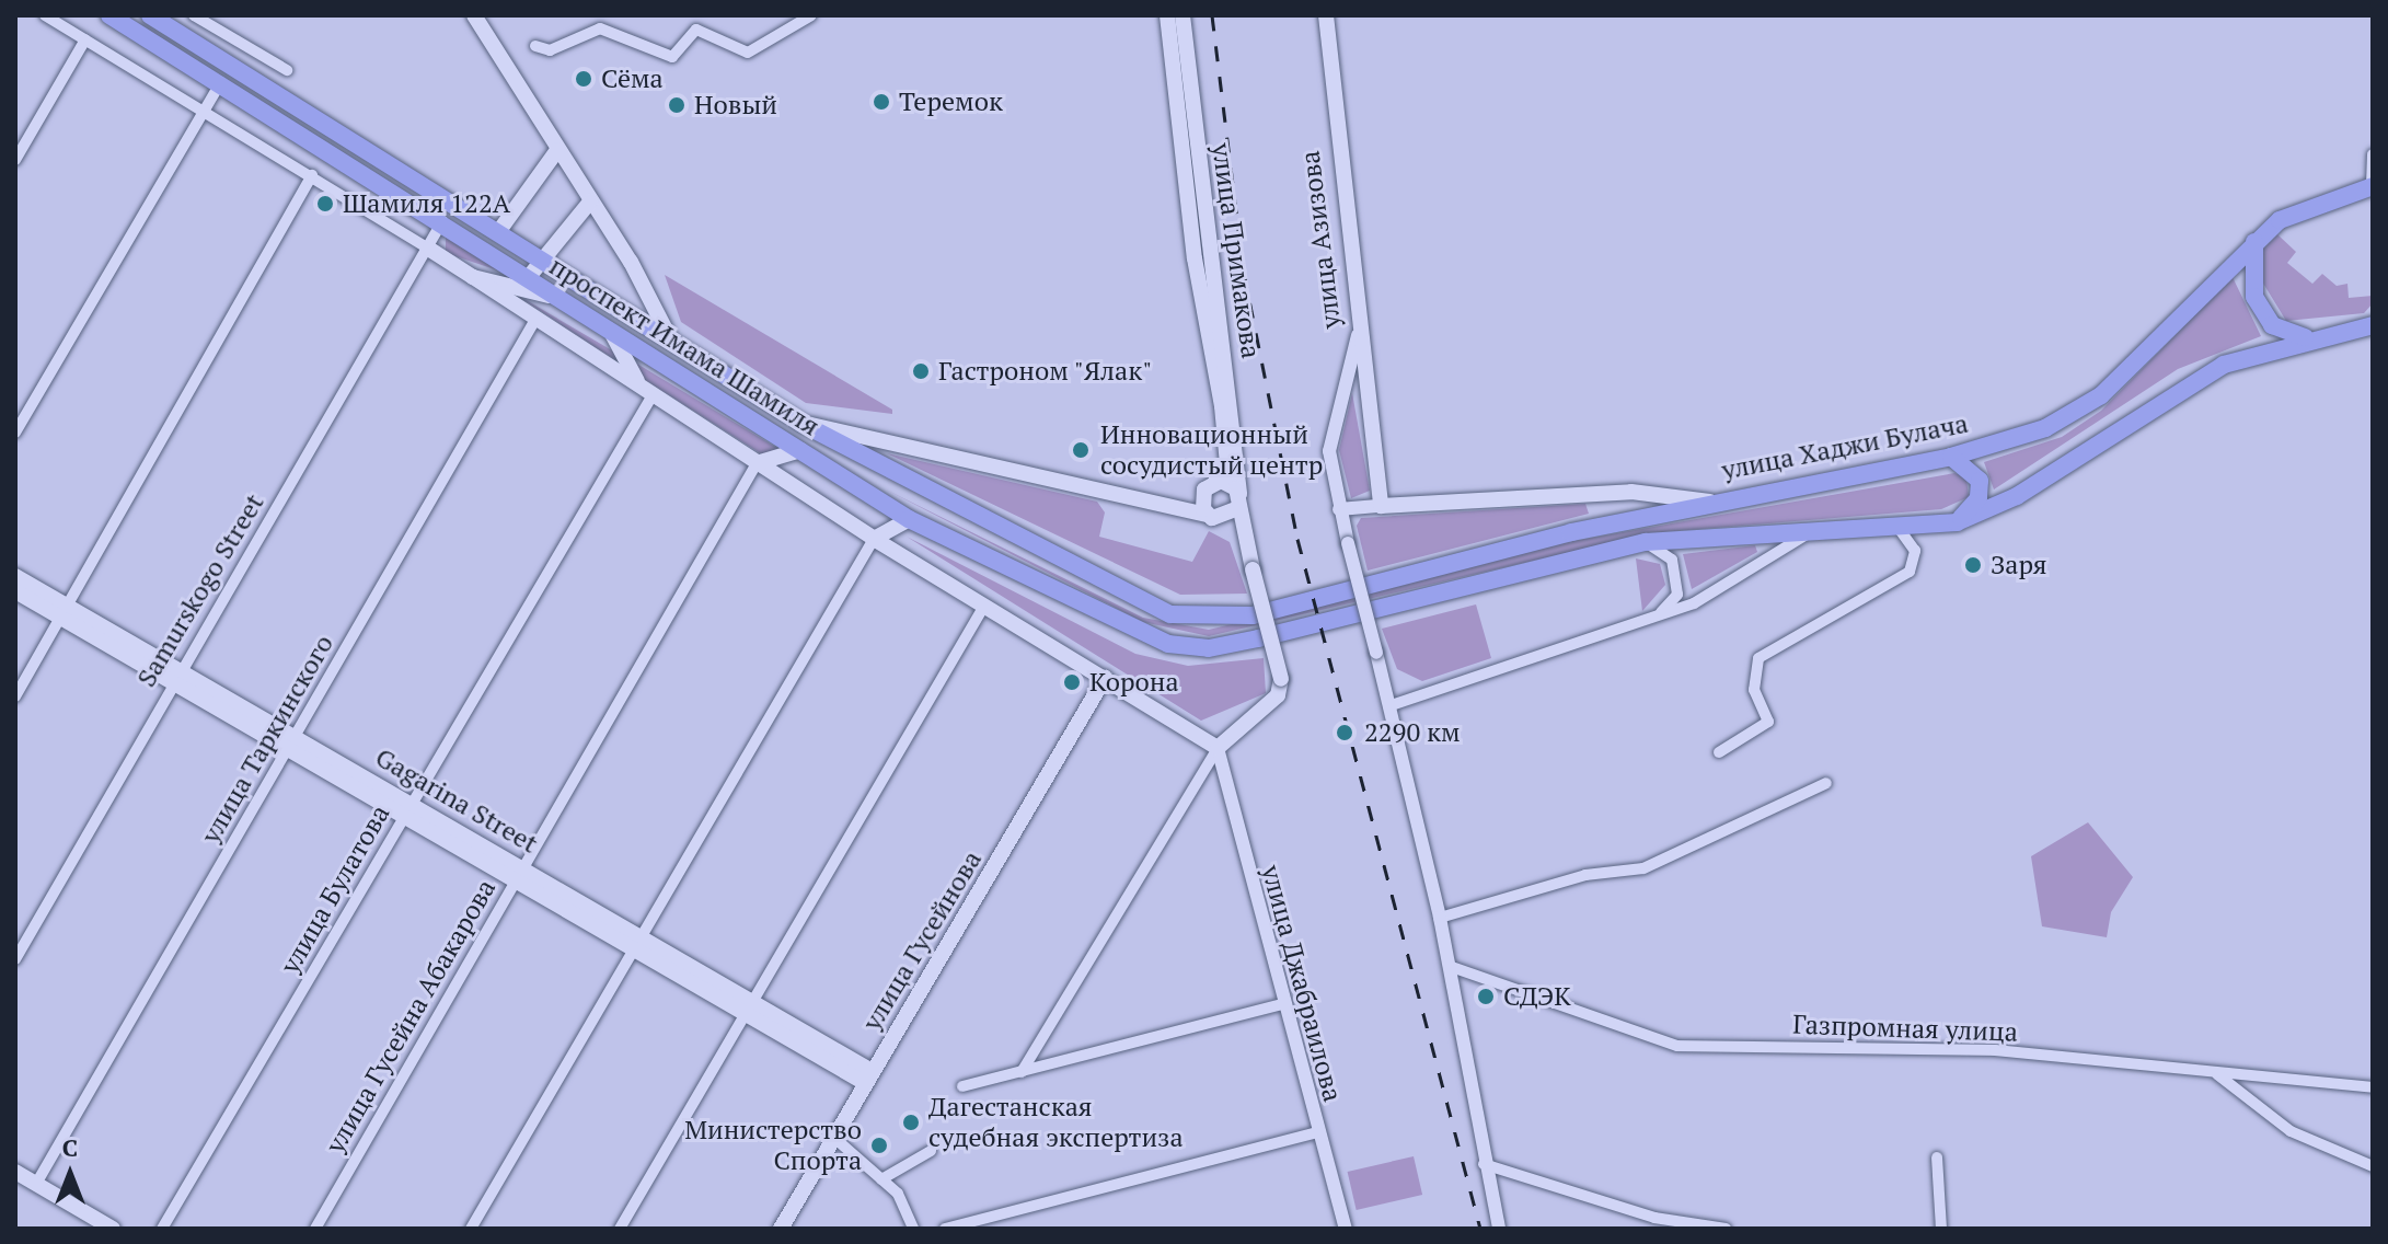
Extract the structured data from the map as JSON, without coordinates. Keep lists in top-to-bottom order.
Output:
{
  "streets": {
    "main road": [
      "улица Азизова",
      "улица Примакова",
      "проспект Имама Шамиля",
      "улица Хаджи Булача",
      "Gagarina Street",
      "улица Гусейнова"
    ],
    "street": [
      "Samurskogo Street",
      "улица Таркинского",
      "улица Булатова",
      "улица Джабраилова",
      "улица Гусейна Абакарова",
      "Газпромная улица"
    ]
  },
  "crossings": [
    ["улица Азизова", "Газпромная улица"],
    ["проспект Имама Шамиля", "улица Хаджи Булача"],
    ["проспект Имама Шамиля", "Samurskogo Street"],
    ["Samurskogo Street", "Gagarina Street"],
    ["улица Таркинского", "Gagarina Street"],
    ["Gagarina Street", "улица Булатова"],
    ["Gagarina Street", "улица Гусейнова"],
    ["Gagarina Street", "улица Гусейна Абакарова"]
  ],
  "places": [
    "Сёма",
    "Теремок",
    "Новый",
    "Шамиля 122А",
    "Гастроном \"Ялак\"",
    "Инновационный сосудистый центр",
    "Заря",
    "Корона",
    "2290 км",
    "СДЭК",
    "Дагестанская судебная экспертиза",
    "Министерство Спорта"
  ],
  "north": "top"
}
